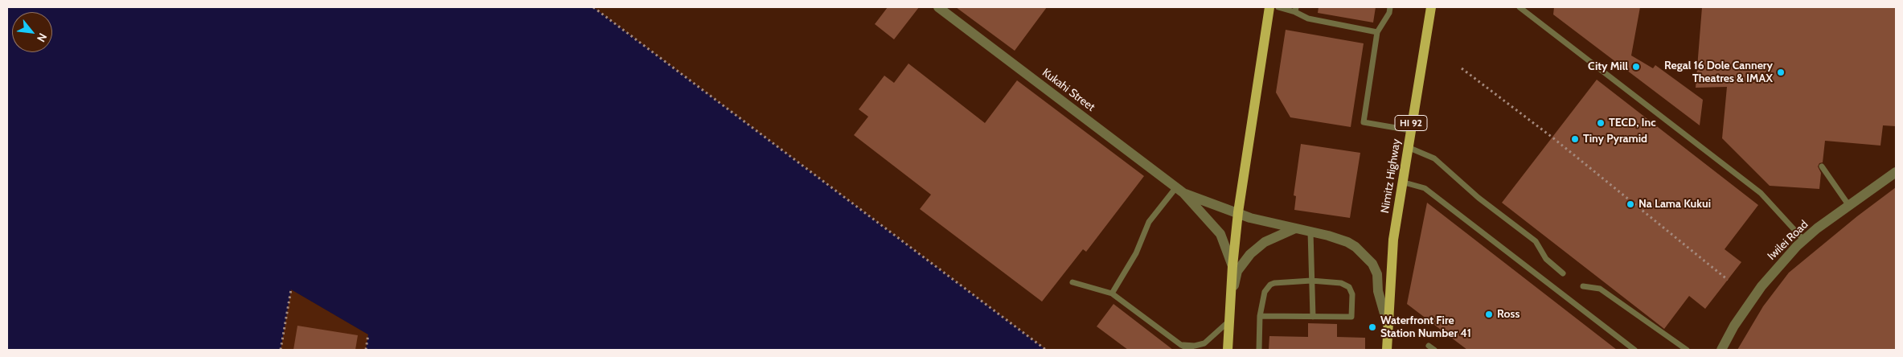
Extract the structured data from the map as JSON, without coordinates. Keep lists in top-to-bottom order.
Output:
{
  "streets": {
    "main road": ["HI 92", "Nimitz Highway"],
    "street": ["Kukahi Street", "Iwilei Road"]
  },
  "crossings": [
    ["Kukahi Street", "Nimitz Highway"]
  ],
  "places": [
    "City Mill",
    "Regal 16 Dole Cannery Theatres & IMAX",
    "TECD, Inc",
    "Tiny Pyramid",
    "Na Lama Kukui",
    "Ross",
    "Waterfront Fire Station Number 41"
  ],
  "north": "bottom right"
}
